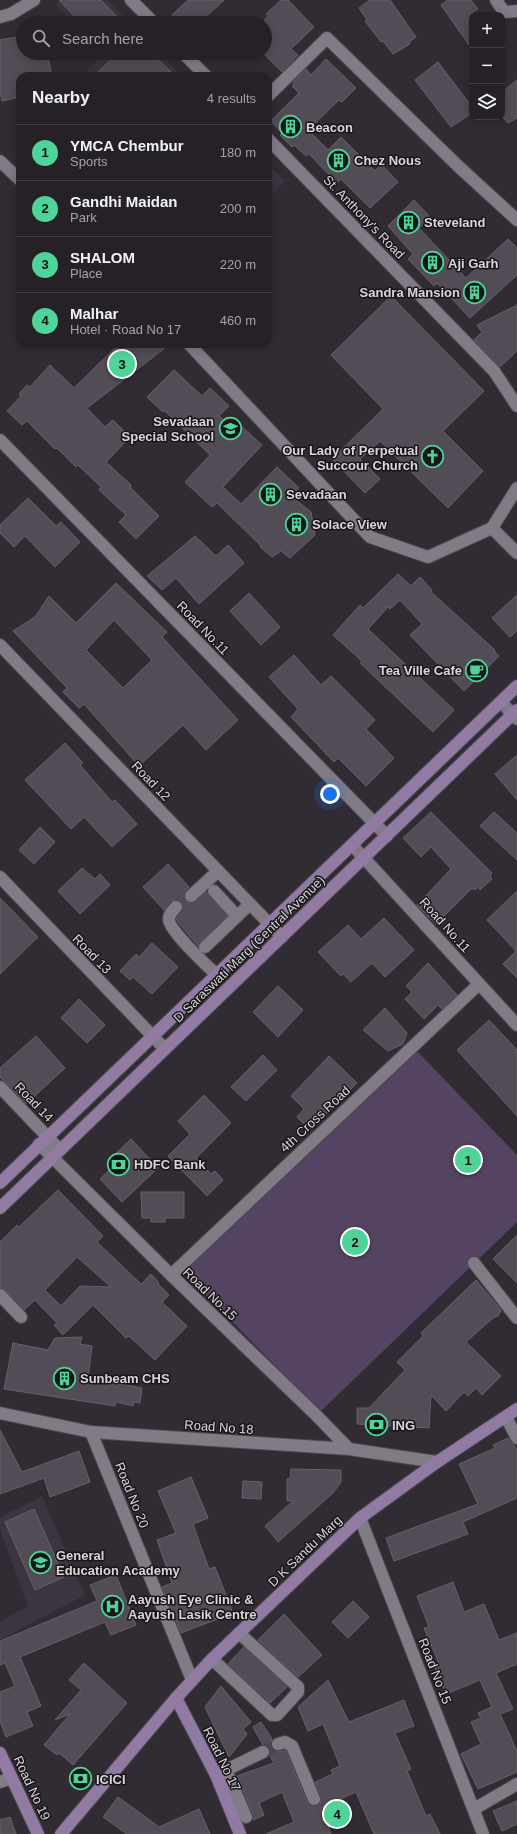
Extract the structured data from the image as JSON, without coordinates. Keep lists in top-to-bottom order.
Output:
{
  "streets": {
    "main road": [
      "D Saraswati Marg (Central Avenue)",
      "D K Sandu Marg",
      "Road No 17",
      "Road No 19"
    ],
    "street": [
      "St. Anthony's Road",
      "Road No.11",
      "Road 12",
      "Road 13",
      "Road 14",
      "4th Cross Road",
      "Road No.15",
      "Road No 18",
      "Road No 20",
      "Road No 15"
    ]
  },
  "crossings": [
    ["Road No.11", "D Saraswati Marg (Central Avenue)"],
    ["Road No.11", "4th Cross Road"],
    ["Road 12", "D Saraswati Marg (Central Avenue)"],
    ["D Saraswati Marg (Central Avenue)", "Road 13"],
    ["D Saraswati Marg (Central Avenue)", "Road 14"],
    ["D Saraswati Marg (Central Avenue)", "Road No.15"],
    ["Road 14", "Road No.15"],
    ["4th Cross Road", "Road No.15"],
    ["Road No.15", "Road No 18"],
    ["Road No 18", "Road No 20"],
    ["Road No 18", "D K Sandu Marg"],
    ["Road No 20", "D K Sandu Marg"],
    ["D K Sandu Marg", "Road No 15"],
    ["D K Sandu Marg", "Road No 17"]
  ],
  "places": {
    "building": [
      "Beacon",
      "Chez Nous",
      "Steveland",
      "Aji Garh",
      "Sandra Mansion",
      "Sevadaan",
      "Solace View",
      "Sunbeam CHS"
    ],
    "school or university": ["Sevadaan Special School", "General Education Academy"],
    "church": ["Our Lady of Perpetual Succour Church"],
    "cafe": ["Tea Ville Cafe"],
    "bank": ["HDFC Bank", "ING", "ICICI"],
    "hospital": ["Aayush Eye Clinic & Aayush Lasik Centre"]
  },
  "page": {
    "map_buttons": ["+", "−"],
    "search": "Search here",
    "heading": ["Nearby", "4 results"],
    "list": [
      {
        "mark": "1",
        "name": "YMCA Chembur",
        "note": "Sports",
        "value": "180 m"
      },
      {
        "mark": "2",
        "name": "Gandhi Maidan",
        "note": "Park",
        "value": "200 m"
      },
      {
        "mark": "3",
        "name": "SHALOM",
        "note": "Place",
        "value": "220 m"
      },
      {
        "mark": "4",
        "name": "Malhar",
        "note": "Hotel · Road No 17",
        "value": "460 m"
      }
    ],
    "pins": [
      "3",
      "1",
      "2",
      "4"
    ]
  }
}
